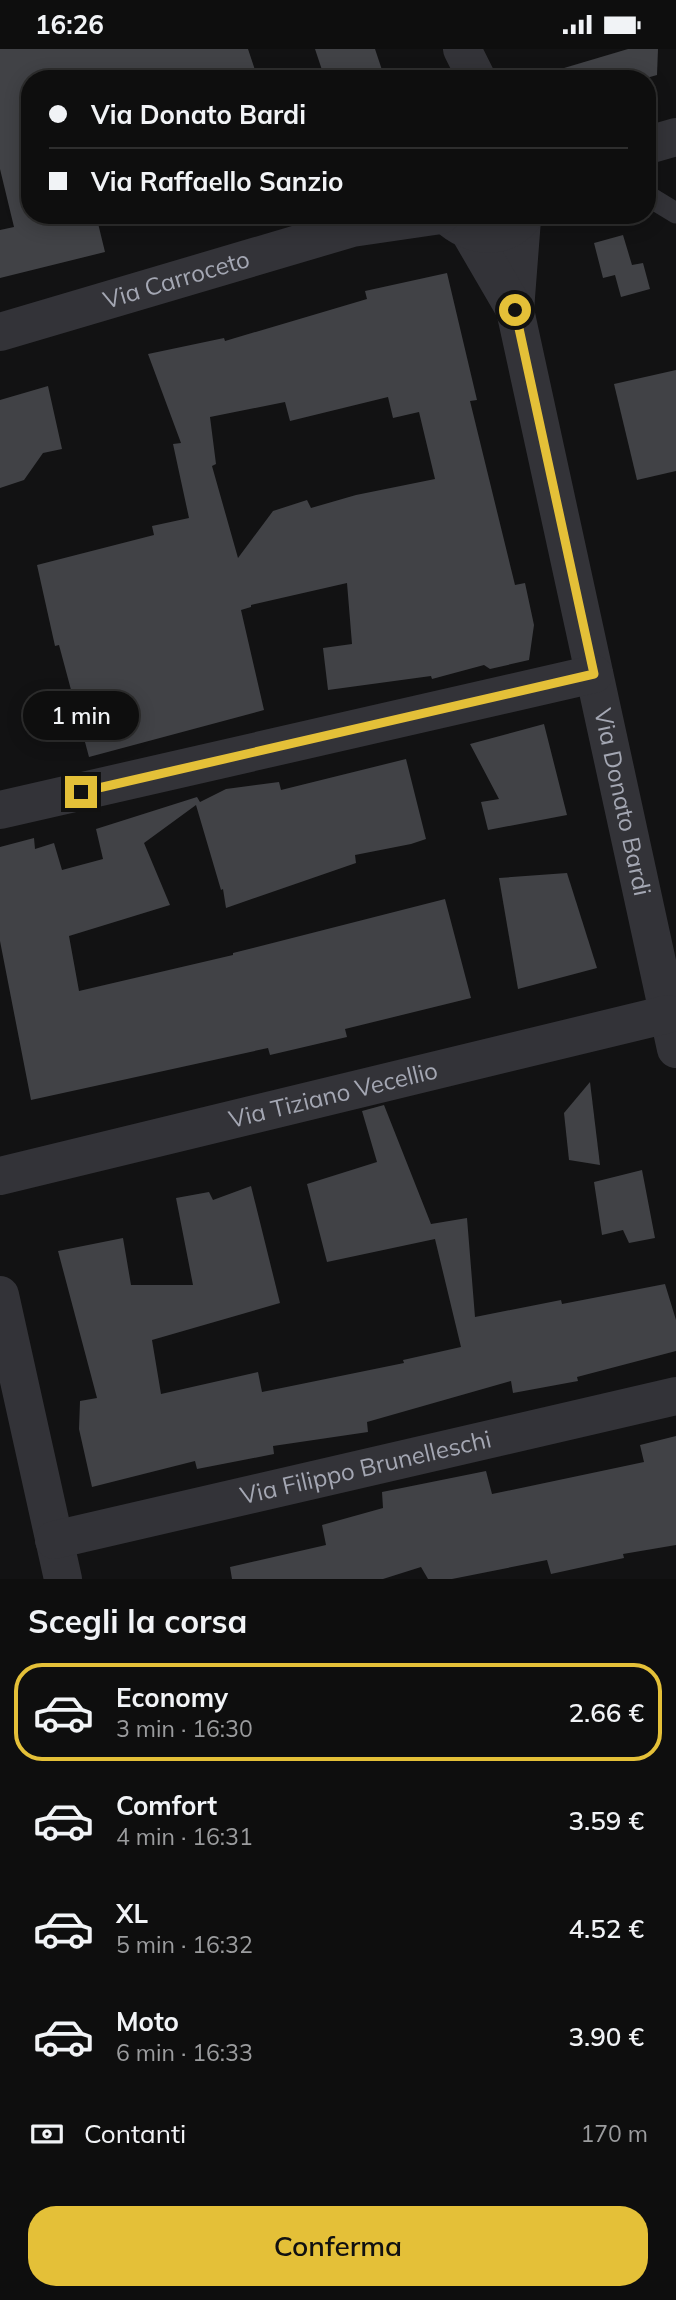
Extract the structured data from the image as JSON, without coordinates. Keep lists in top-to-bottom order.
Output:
{
  "streets": {
    "street": [
      "Via Carroceto",
      "Via Donato Bardi",
      "Via Tiziano Vecellio",
      "Via Filippo Brunelleschi"
    ]
  },
  "crossings": [
    ["Via Donato Bardi", "Via Tiziano Vecellio"]
  ],
  "page": {
    "status": "16:26",
    "banner": ["Via Donato Bardi", "Via Raffaello Sanzio"],
    "bubble": "1 min",
    "heading": "Scegli la corsa",
    "list": [
      {
        "name": "Economy",
        "note": "3 min · 16:30",
        "value": "2.66 €"
      },
      {
        "name": "Comfort",
        "note": "4 min · 16:31",
        "value": "3.59 €"
      },
      {
        "name": "XL",
        "note": "5 min · 16:32",
        "value": "4.52 €"
      },
      {
        "name": "Moto",
        "note": "6 min · 16:33",
        "value": "3.90 €"
      }
    ],
    "pay": ["Contanti", "170 m"],
    "buttons": "Conferma"
  }
}
